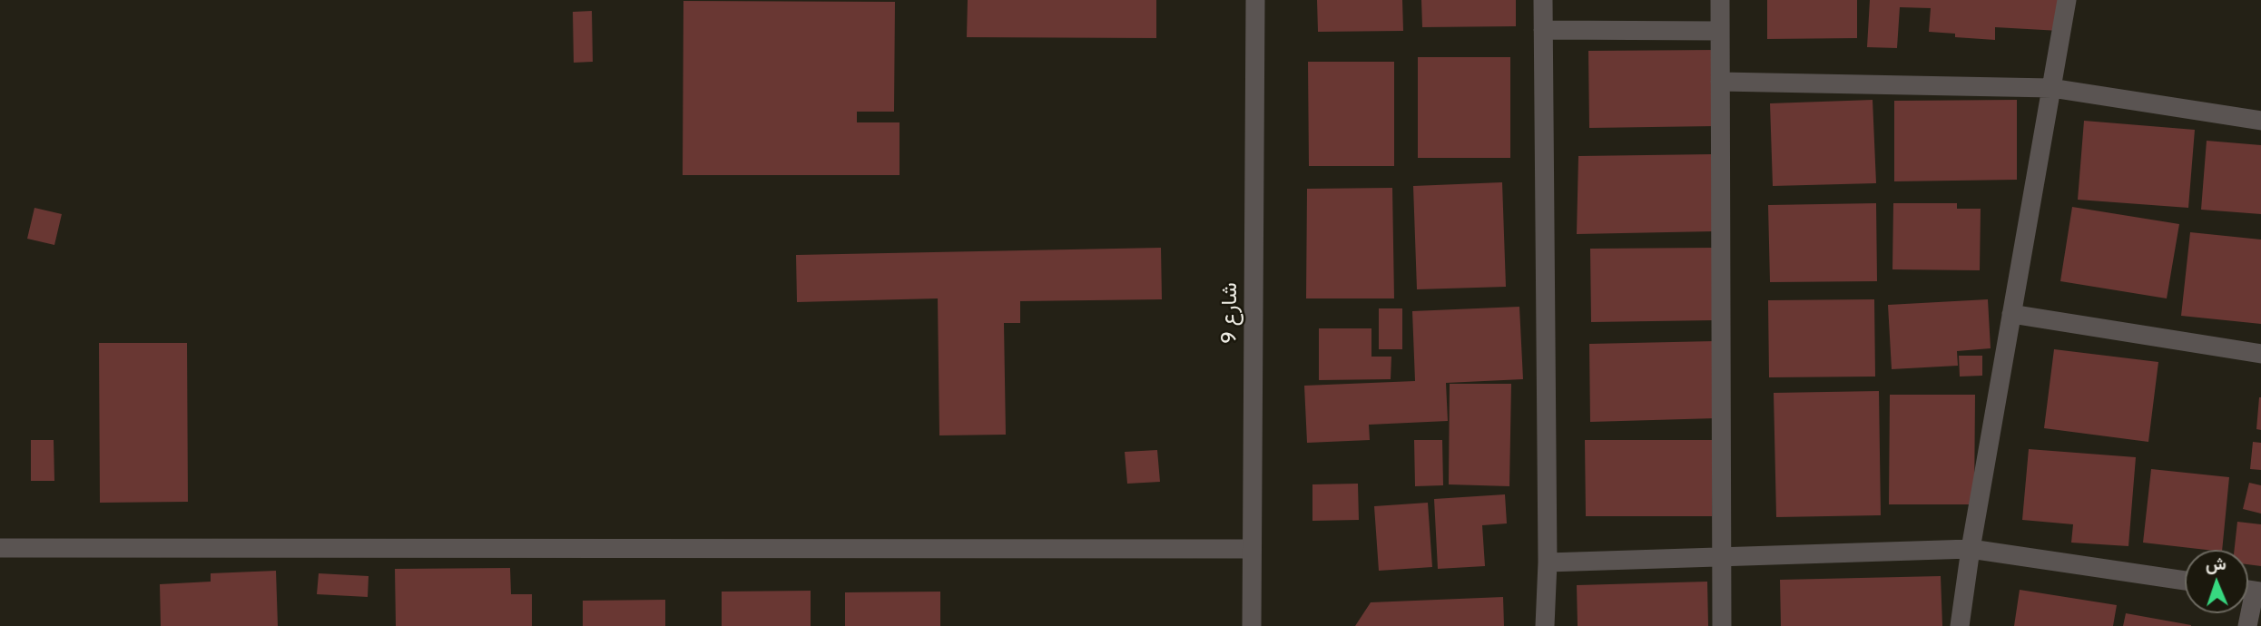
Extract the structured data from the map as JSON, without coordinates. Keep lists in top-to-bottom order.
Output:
{
  "streets": {
    "street": ["شارع 9"]
  },
  "north": "top"
}
